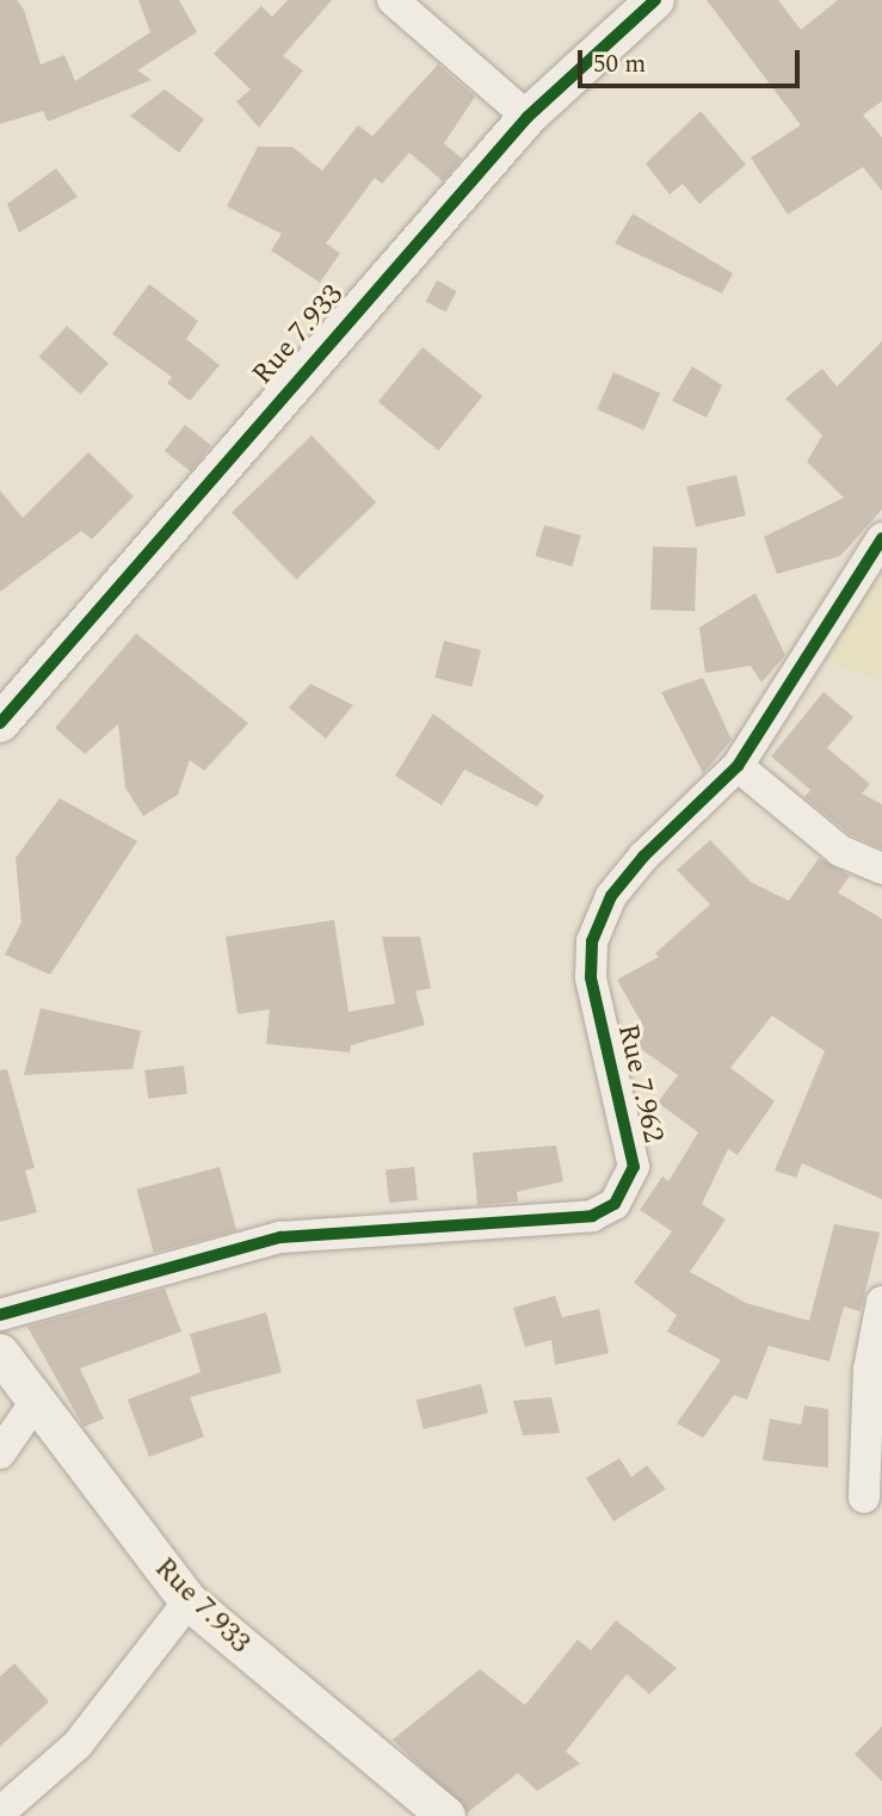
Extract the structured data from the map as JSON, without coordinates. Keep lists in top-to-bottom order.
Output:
{
  "streets": {
    "street": ["Rue 7.933", "Rue 7.962"]
  },
  "scale_bar": "50 m"
}
